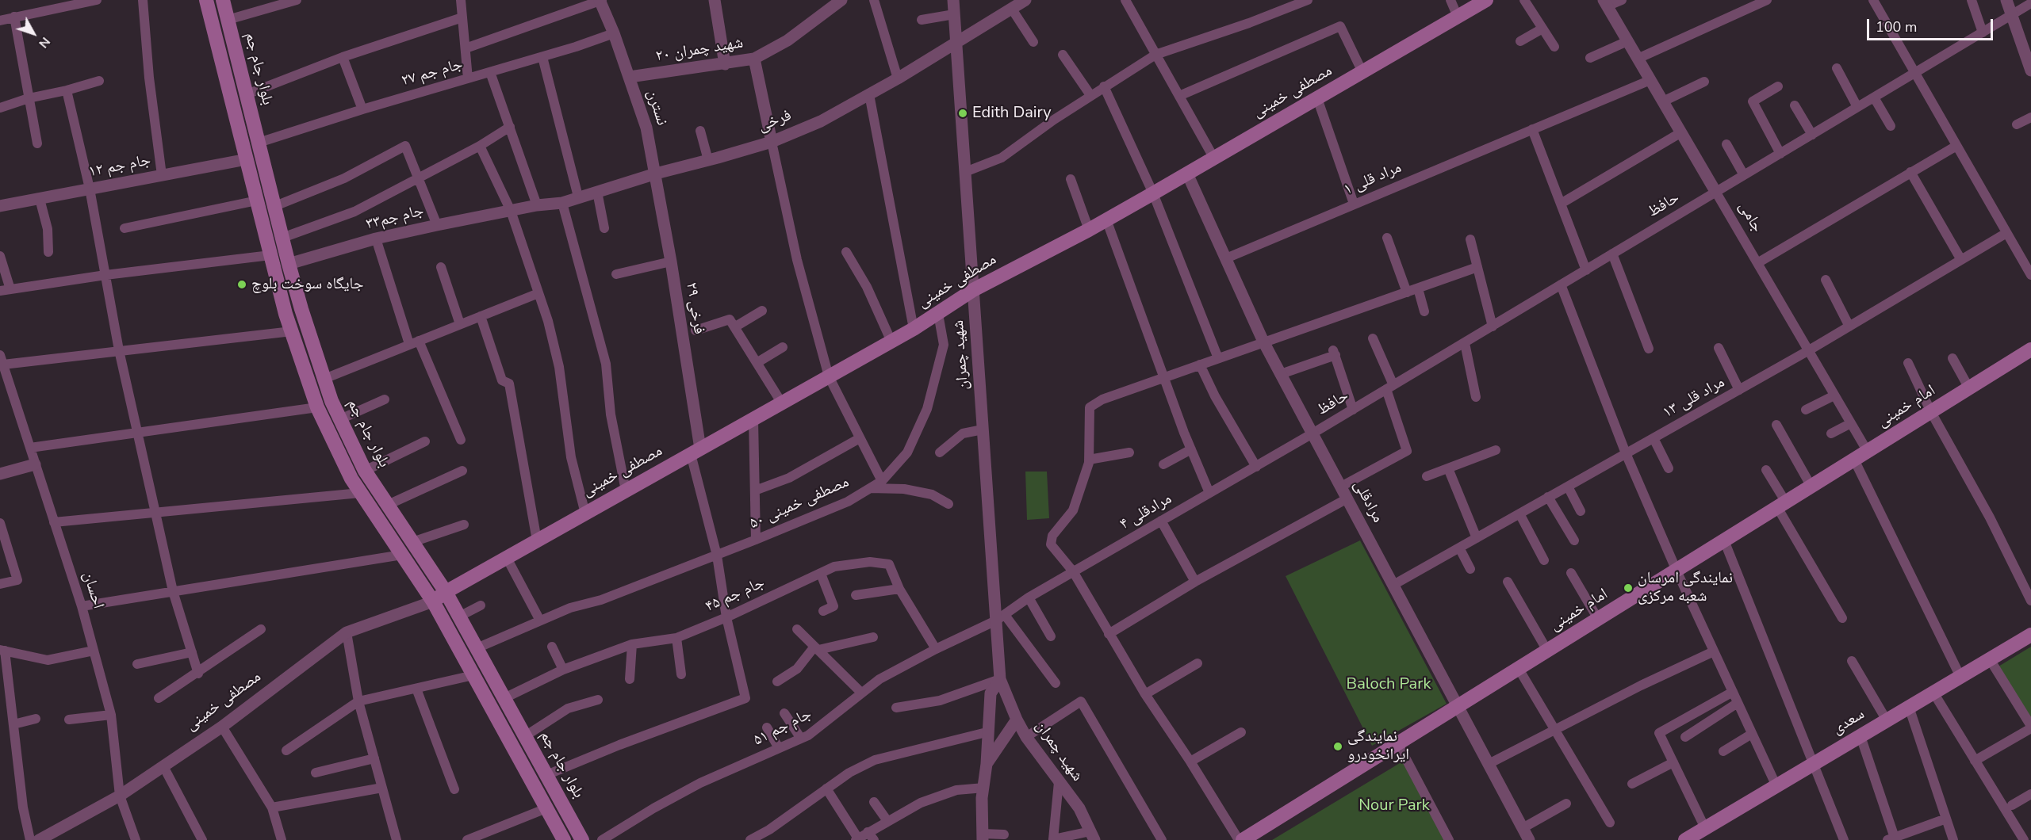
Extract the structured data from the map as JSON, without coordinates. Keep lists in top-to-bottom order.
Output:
{
  "streets": {
    "main road": [
      "بلوار جام جم",
      "مصطفی خمینی",
      "امام خمینی",
      "سعدی"
    ],
    "street": [
      "شهید چمران ۲۰",
      "جام جم ۲۷",
      "نسترن",
      "فرخی",
      "جام جم ۱۲",
      "مراد قلی ۱",
      "حافظ",
      "جامی",
      "جام جم۳۳",
      "فرخی ۲۹",
      "شهید چمران",
      "مراد قلی ۱۳",
      "مرادقلی",
      "مصطفی خمینی ۵۰",
      "مرادقلی ۴",
      "احسان",
      "جام جم ۴۵",
      "جام جم ۵۱"
    ]
  },
  "crossings": [
    ["شهید چمران ۲۰", "نسترن"],
    ["بلوار جام جم", "جام جم ۲۷"],
    ["بلوار جام جم", "مصطفی خمینی"],
    ["بلوار جام جم", "جام جم۳۳"],
    ["بلوار جام جم", "مصطفی خمینی ۵۰"],
    ["بلوار جام جم", "جام جم ۴۵"],
    ["جام جم ۲۷", "نسترن"],
    ["مصطفی خمینی", "فرخی ۲۹"],
    ["مصطفی خمینی", "شهید چمران"],
    ["مصطفی خمینی", "مرادقلی"],
    ["مصطفی خمینی", "مصطفی خمینی ۵۰"],
    ["مصطفی خمینی", "احسان"],
    ["نسترن", "فرخی"],
    ["نسترن", "فرخی ۲۹"],
    ["فرخی", "جام جم۳۳"],
    ["فرخی", "فرخی ۲۹"],
    ["فرخی", "شهید چمران"],
    ["مراد قلی ۱", "جامی"],
    ["مراد قلی ۱", "مرادقلی"],
    ["حافظ", "جامی"],
    ["حافظ", "مرادقلی"],
    ["حافظ", "مرادقلی ۴"],
    ["جامی", "مراد قلی ۱۳"],
    ["جامی", "امام خمینی"],
    ["شهید چمران", "مرادقلی ۴"],
    ["شهید چمران", "جام جم ۵۱"],
    ["مراد قلی ۱۳", "مرادقلی"],
    ["امام خمینی", "مرادقلی"],
    ["مرادقلی", "مرادقلی ۴"],
    ["مرادقلی ۴", "جام جم ۵۱"],
    ["جام جم ۴۵", "جام جم ۵۱"]
  ],
  "parks": ["Baloch Park", "Nour Park"],
  "places": [
    "Edith Dairy",
    "جایگاه سوخت بلوچ",
    "نمایندگی امرسان شعبه مرکزی",
    "نمایندگی ایرانخودرو"
  ],
  "scale_bar": "100 m",
  "north": "bottom right"
}
